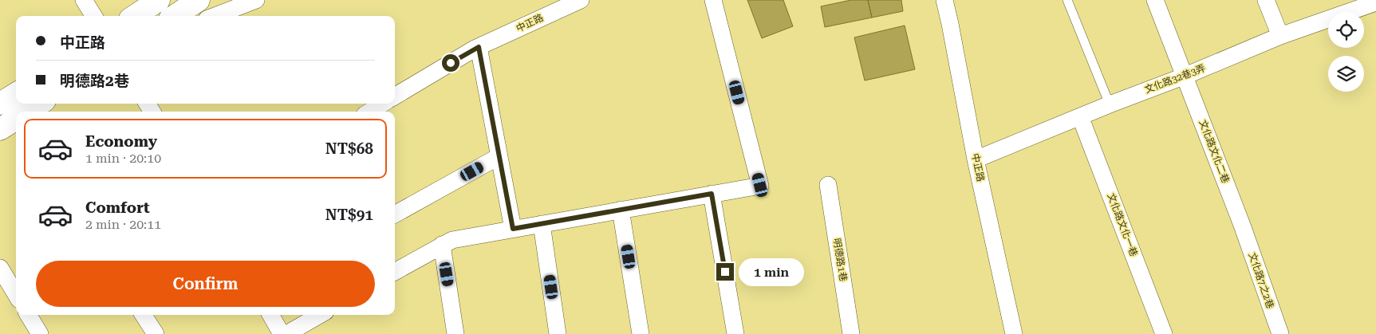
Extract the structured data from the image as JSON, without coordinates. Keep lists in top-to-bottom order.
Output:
{
  "streets": {
    "street": [
      "中正路",
      "文化路32巷3弄",
      "文化路文化二巷",
      "文化路文化一巷",
      "明德路1巷",
      "文化路7之2巷"
    ]
  },
  "crossings": [
    ["中正路", "文化路32巷3弄"],
    ["文化路32巷3弄", "文化路文化二巷"],
    ["文化路32巷3弄", "文化路文化一巷"],
    ["文化路文化二巷", "文化路7之2巷"]
  ],
  "page": {
    "banner": ["中正路", "明德路2巷"],
    "list": [
      {
        "name": "Economy",
        "note": "1 min · 20:10",
        "value": "NT$68"
      },
      {
        "name": "Comfort",
        "note": "2 min · 20:11",
        "value": "NT$91"
      }
    ],
    "buttons": "Confirm",
    "bubble": "1 min"
  }
}
